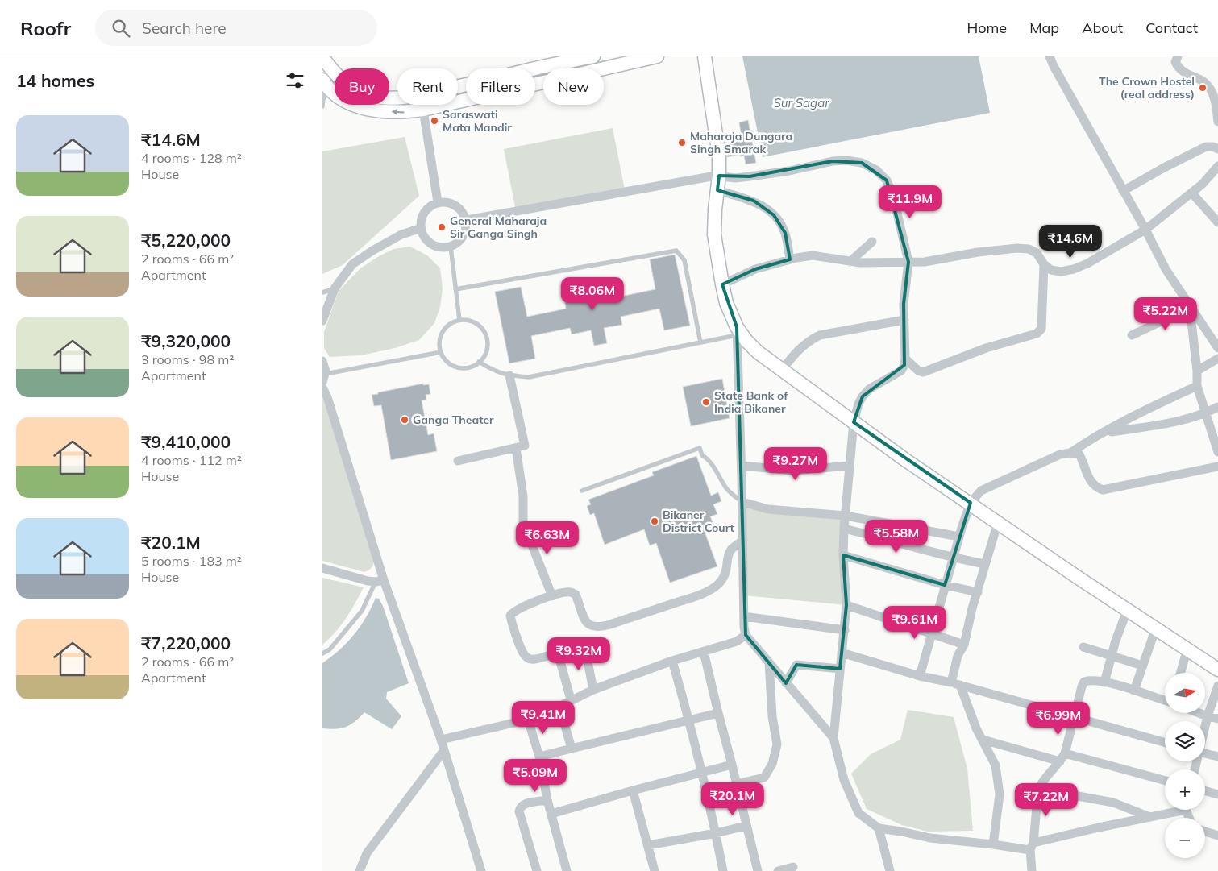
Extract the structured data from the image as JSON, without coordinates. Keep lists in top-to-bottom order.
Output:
{
  "water": ["Sur Sagar"],
  "places": [
    "The Crown Hostel (real address)",
    "Saraswati Mata Mandir",
    "Maharaja Dungara Singh Smarak",
    "General Maharaja Sir Ganga Singh",
    "State Bank of India Bikaner",
    "Ganga Theater",
    "Bikaner District Court"
  ],
  "north": "right",
  "page": {
    "header": "Roofr",
    "search": "Search here",
    "nav": [
      "Home",
      "Map",
      "About",
      "Contact"
    ],
    "heading": "14 homes",
    "chip": [
      "Buy",
      "Rent",
      "Filters",
      "New"
    ],
    "list": [
      {
        "name": "₹14.6M",
        "note": "4 rooms · 128 m² · House"
      },
      {
        "name": "₹5,220,000",
        "note": "2 rooms · 66 m² · Apartment"
      },
      {
        "name": "₹9,320,000",
        "note": "3 rooms · 98 m² · Apartment"
      },
      {
        "name": "₹9,410,000",
        "note": "4 rooms · 112 m² · House"
      },
      {
        "name": "₹20.1M",
        "note": "5 rooms · 183 m² · House"
      },
      {
        "name": "₹7,220,000",
        "note": "2 rooms · 66 m² · Apartment"
      }
    ],
    "price": [
      "₹11.9M",
      "₹14.6M",
      "₹8.06M",
      "₹5.22M",
      "₹9.27M",
      "₹5.58M",
      "₹6.63M",
      "₹9.61M",
      "₹9.32M",
      "₹9.41M",
      "₹6.99M",
      "₹5.09M",
      "₹20.1M",
      "₹7.22M"
    ],
    "map_buttons": ["+", "−"]
  }
}
